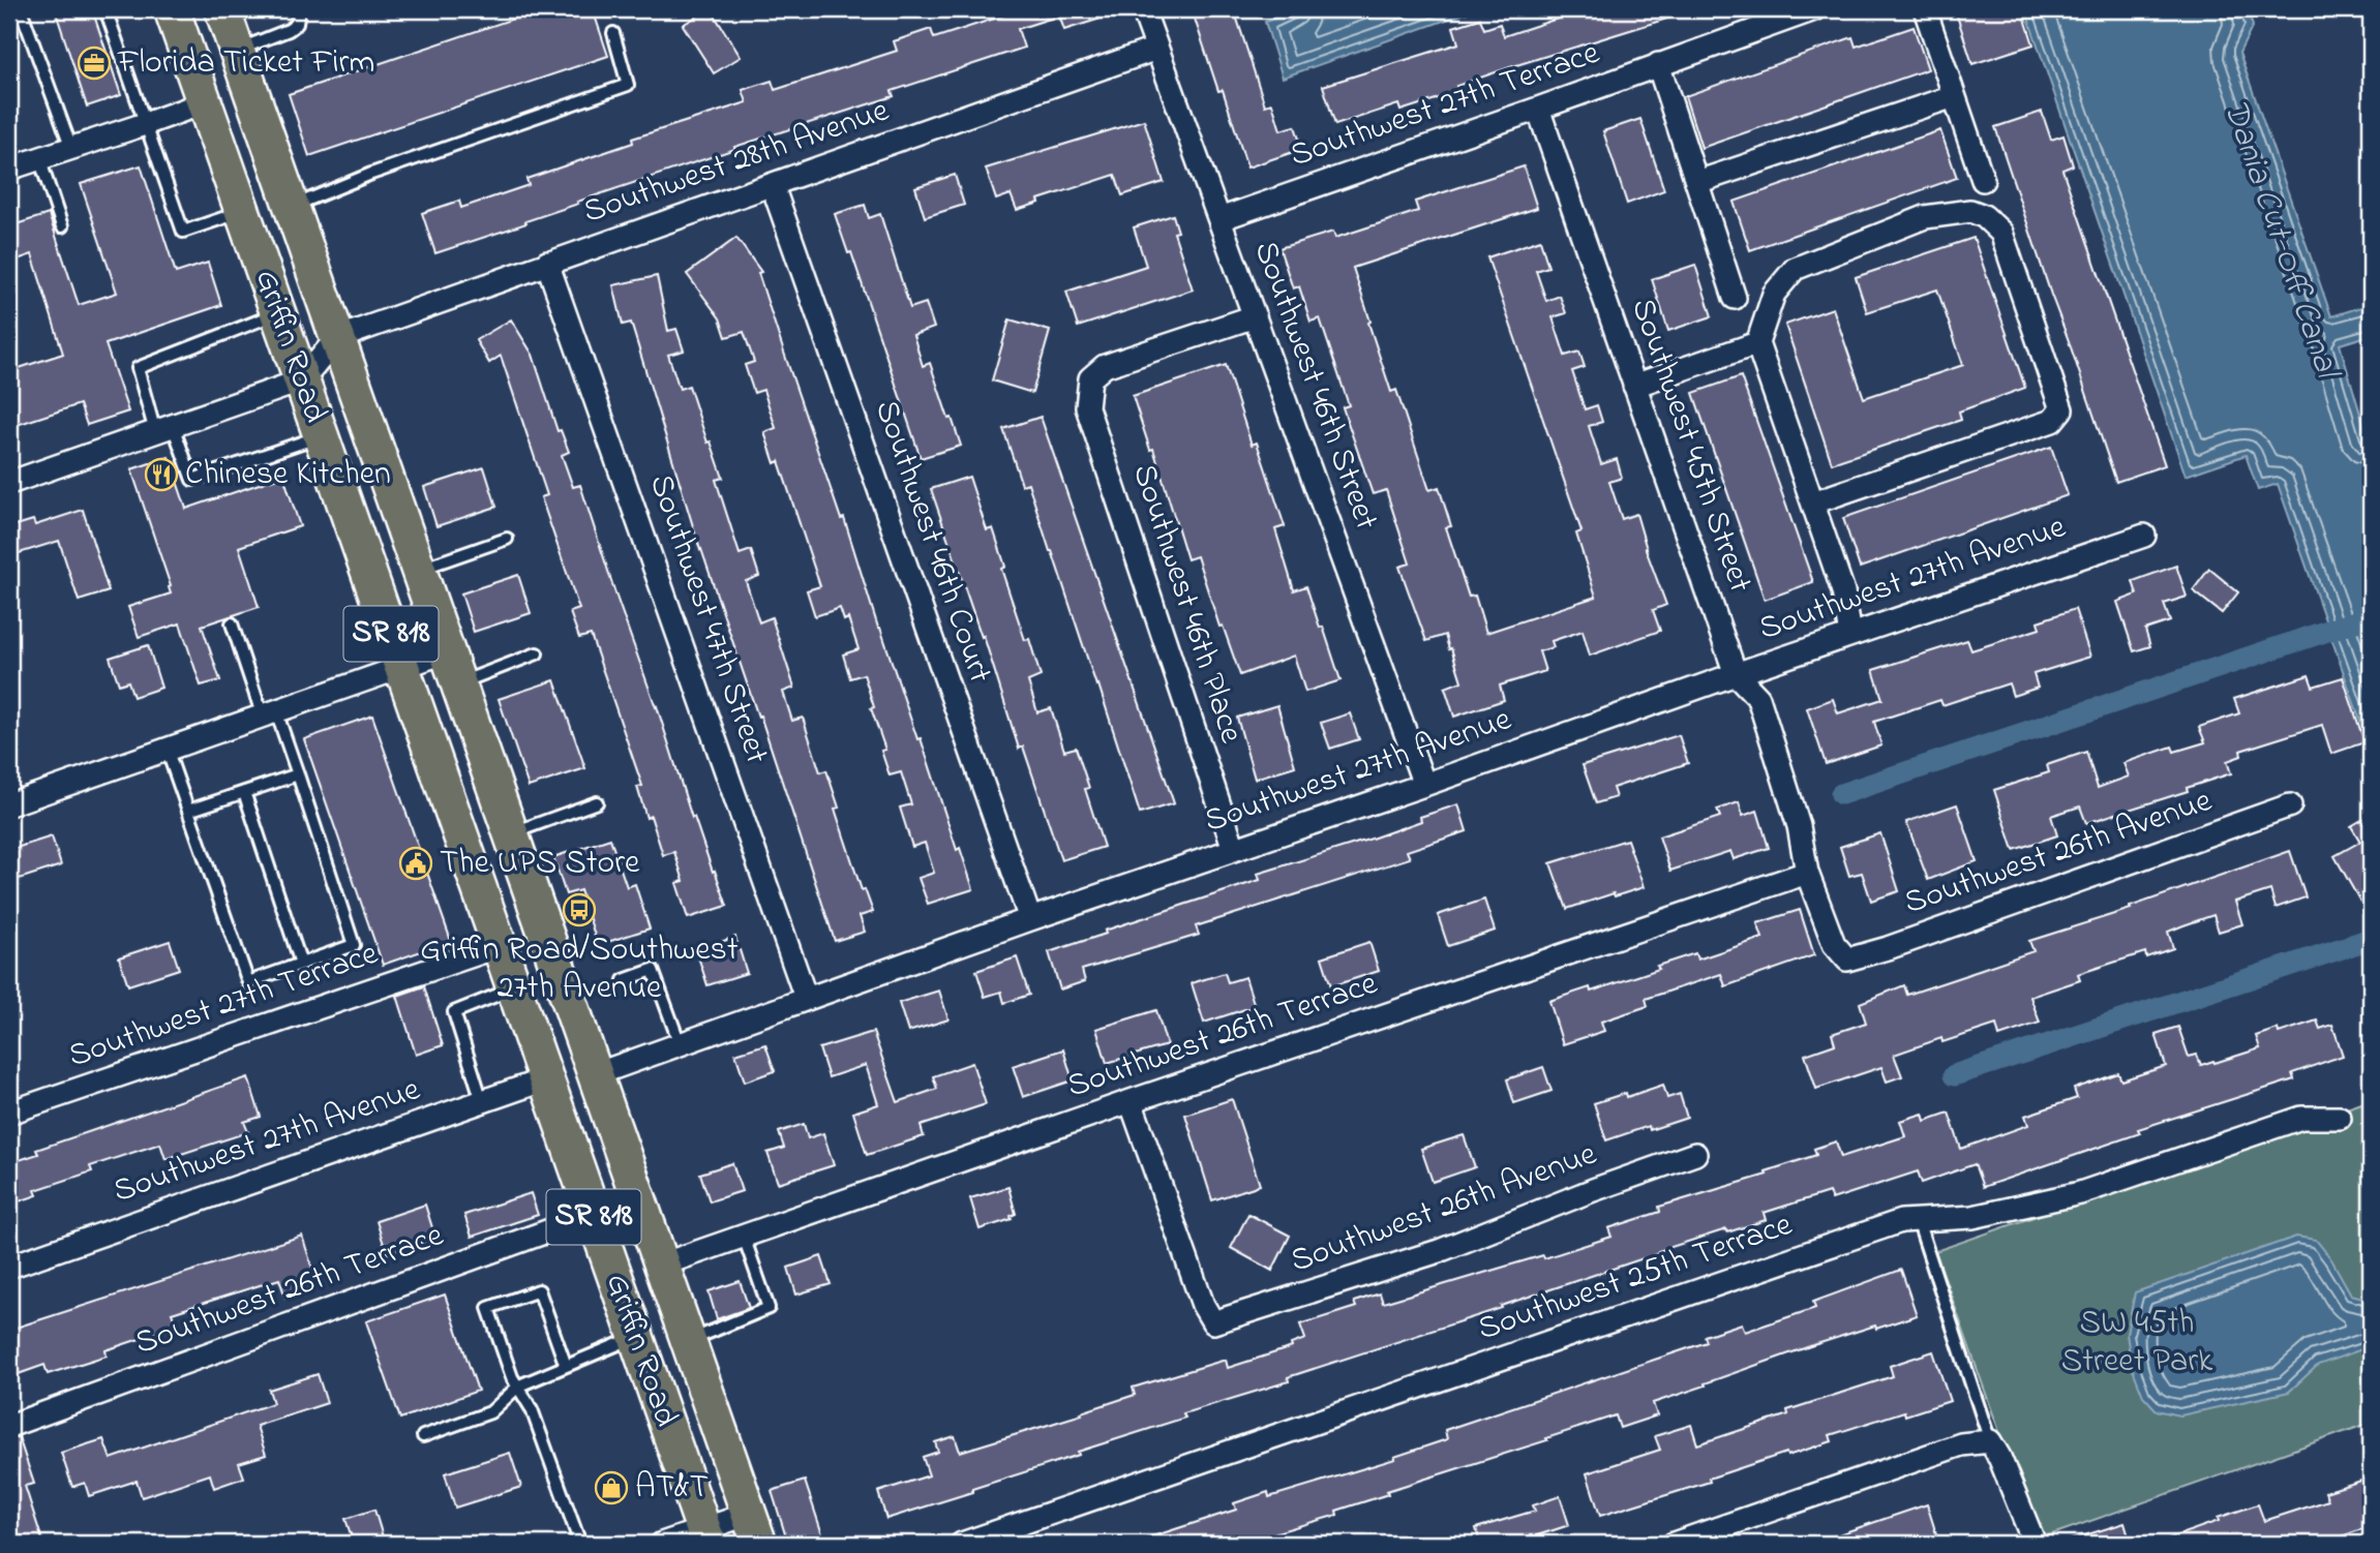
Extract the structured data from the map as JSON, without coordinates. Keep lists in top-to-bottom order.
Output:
{
  "streets": {
    "main road": ["Griffin Road", "SR 818"],
    "street": [
      "Southwest 27th Terrace",
      "Southwest 28th Avenue",
      "Southwest 46th Street",
      "Southwest 45th Street",
      "Southwest 46th Court",
      "Southwest 27th Avenue",
      "Southwest 46th Place",
      "Southwest 47th Street",
      "Southwest 26th Avenue",
      "Southwest 26th Terrace",
      "Southwest 25th Terrace"
    ]
  },
  "crossings": [
    ["Southwest 27th Terrace", "Griffin Road"],
    ["Southwest 27th Terrace", "Southwest 46th Street"],
    ["Southwest 27th Terrace", "Southwest 45th Street"],
    ["Southwest 28th Avenue", "Griffin Road"],
    ["Southwest 28th Avenue", "Southwest 46th Street"],
    ["Southwest 28th Avenue", "Southwest 46th Court"],
    ["Southwest 28th Avenue", "Southwest 47th Street"],
    ["Griffin Road", "Southwest 27th Avenue"],
    ["Griffin Road", "Southwest 26th Terrace"],
    ["Southwest 46th Street", "Southwest 27th Avenue"],
    ["Southwest 46th Street", "Southwest 46th Place"],
    ["Southwest 45th Street", "Southwest 27th Avenue"],
    ["Southwest 45th Street", "Southwest 26th Avenue"],
    ["Southwest 45th Street", "Southwest 26th Terrace"],
    ["Southwest 46th Court", "Southwest 27th Avenue"],
    ["Southwest 27th Avenue", "Southwest 46th Place"],
    ["Southwest 27th Avenue", "Southwest 47th Street"],
    ["Southwest 26th Avenue", "Southwest 26th Terrace"]
  ],
  "water": ["Dania Cut-Off Canal"],
  "parks": ["SW 45th Street Park"],
  "places": {
    "office": ["Florida Ticket Firm"],
    "restaurant": ["Chinese Kitchen"],
    "public building": ["The UPS Store"],
    "bus stop": ["Griffin Road/Southwest 27th Avenue"],
    "shop": ["AT&T"]
  }
}
